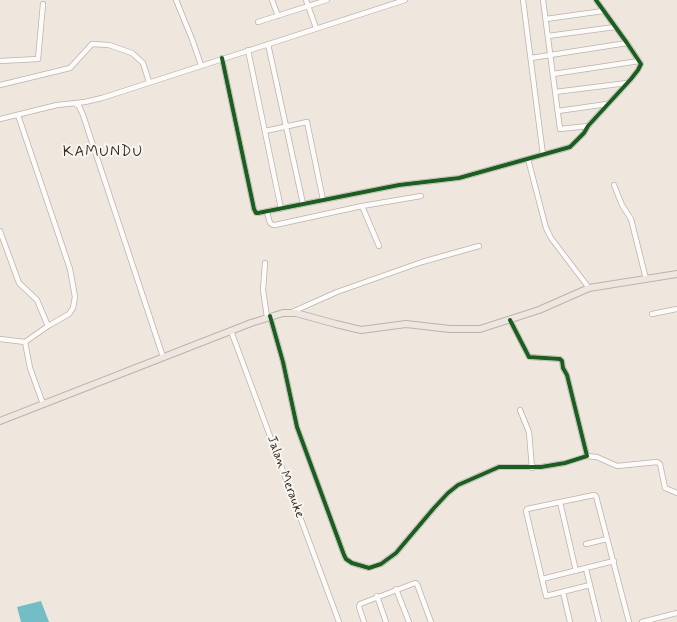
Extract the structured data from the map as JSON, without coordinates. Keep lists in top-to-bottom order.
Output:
{
  "streets": {
    "street": ["Jalan Merauke"]
  },
  "districts": ["KAMUNDU"]
}
